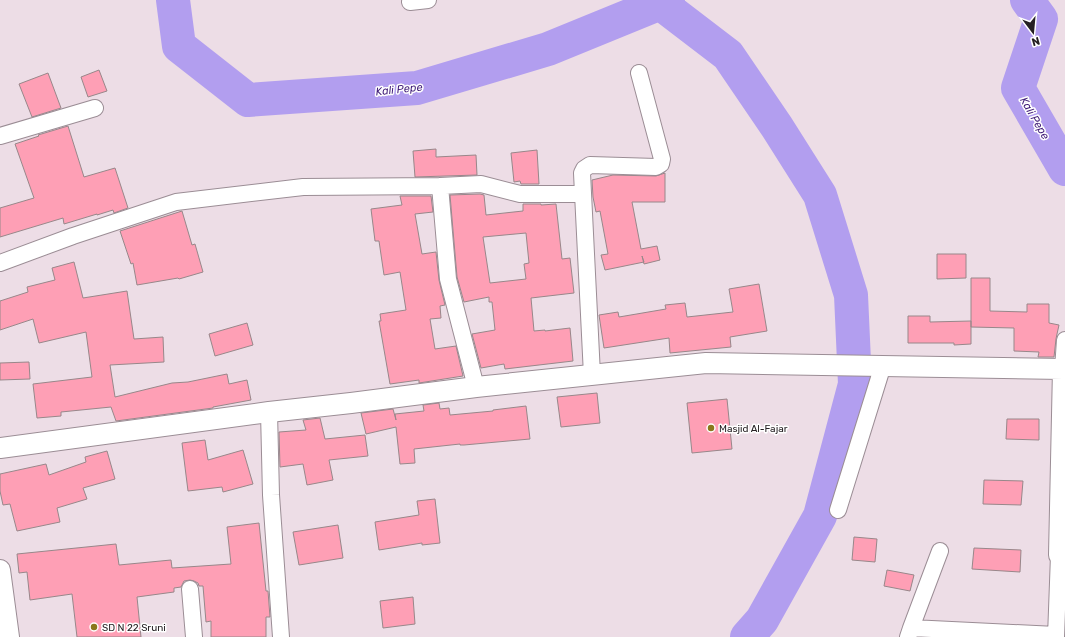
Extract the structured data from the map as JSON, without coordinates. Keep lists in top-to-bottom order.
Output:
{
  "water": ["Kali Pepe"],
  "places": ["Masjid Al-Fajar", "SD N 22 Sruni"],
  "north": "bottom"
}
